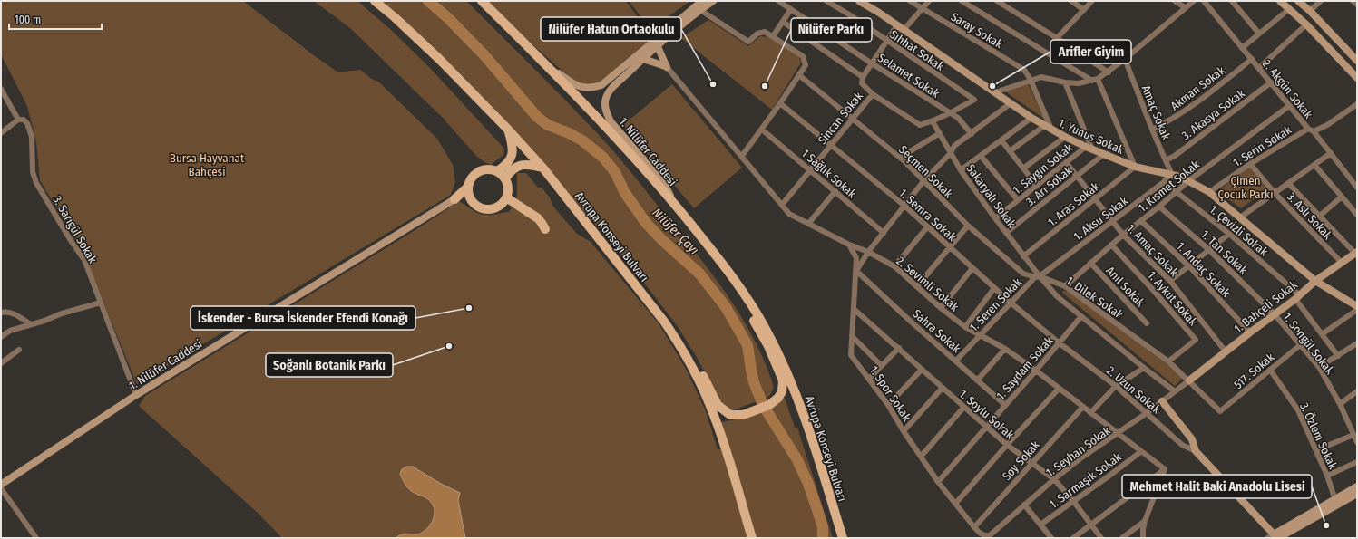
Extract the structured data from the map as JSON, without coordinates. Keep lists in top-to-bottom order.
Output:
{
  "streets": {
    "main road": [
      "1. Yunus Sokak",
      "1. Nilüfer Caddesi",
      "Avrupa Konseyi Bulvarı",
      "1. Bahçeli Sokak"
    ],
    "street": [
      "Saray Sokak",
      "Sıhhat Sokak",
      "Selamet Sokak",
      "Akman Sokak",
      "2. Akgün Sokak",
      "Amaç Sokak",
      "3. Akasya Sokak",
      "Sincan Sokak",
      "1. Serin Sokak",
      "1. Saygın Sokak",
      "Seçmen Sokak",
      "1 Sağlık Sokak",
      "3. Arı Sokak",
      "1. Kısmet Sokak",
      "Sakaryalı Sokak",
      "1. Aras Sokak",
      "1. Semra Sokak",
      "3. Aslı Sokak",
      "1. Aksu Sokak",
      "3. Sarıgül Sokak",
      "1. Çevizli Sokak",
      "1. Amaç Sokak",
      "1. Tan Sokak",
      "1. Andaç Sokak",
      "2. Sevimli Sokak",
      "Anıl Sokak",
      "1. Dilek Sokak",
      "1. Aykut Sokak",
      "1. Seren Sokak",
      "Sahra Sokak",
      "1. Songül Sokak",
      "1. Saydam Sokak",
      "517. Sokak",
      "2. Uzun Sokak",
      "1. Spor Sokak",
      "1. Soylu Sokak",
      "3. Özlem Sokak",
      "1. Seyhan Sokak",
      "Soy Sokak",
      "1. Sarmaşık Sokak"
    ]
  },
  "crossings": [
    ["Saray Sokak", "1. Yunus Sokak"],
    ["Sıhhat Sokak", "Selamet Sokak"],
    ["Akman Sokak", "2. Akgün Sokak"],
    ["Akman Sokak", "Amaç Sokak"],
    ["2. Akgün Sokak", "3. Akasya Sokak"],
    ["2. Akgün Sokak", "1. Serin Sokak"],
    ["2. Akgün Sokak", "1. Kısmet Sokak"],
    ["Amaç Sokak", "3. Akasya Sokak"],
    ["Amaç Sokak", "1. Yunus Sokak"],
    ["Amaç Sokak", "1. Aksu Sokak"],
    ["Sincan Sokak", "Seçmen Sokak"],
    ["Sincan Sokak", "1 Sağlık Sokak"],
    ["Sincan Sokak", "1. Semra Sokak"],
    ["Sincan Sokak", "2. Sevimli Sokak"],
    ["1. Yunus Sokak", "1. Serin Sokak"],
    ["1. Yunus Sokak", "1. Saygın Sokak"],
    ["1. Yunus Sokak", "3. Arı Sokak"],
    ["1. Yunus Sokak", "1. Kısmet Sokak"],
    ["1. Yunus Sokak", "1. Aras Sokak"],
    ["1. Yunus Sokak", "1. Aksu Sokak"],
    ["1. Yunus Sokak", "1. Bahçeli Sokak"],
    ["1. Serin Sokak", "3. Aslı Sokak"],
    ["1. Nilüfer Caddesi", "3. Sarıgül Sokak"],
    ["1. Nilüfer Caddesi", "Avrupa Konseyi Bulvarı"],
    ["1. Saygın Sokak", "Sakaryalı Sokak"],
    ["1. Saygın Sokak", "1. Amaç Sokak"],
    ["Seçmen Sokak", "Sakaryalı Sokak"],
    ["Seçmen Sokak", "1. Aksu Sokak"],
    ["Seçmen Sokak", "1. Dilek Sokak"],
    ["Seçmen Sokak", "1. Seren Sokak"],
    ["3. Arı Sokak", "Sakaryalı Sokak"],
    ["3. Arı Sokak", "1. Amaç Sokak"],
    ["1. Kısmet Sokak", "1. Çevizli Sokak"],
    ["1. Kısmet Sokak", "1. Amaç Sokak"],
    ["1. Kısmet Sokak", "1. Tan Sokak"],
    ["1. Kısmet Sokak", "1. Andaç Sokak"],
    ["1. Kısmet Sokak", "Anıl Sokak"],
    ["1. Kısmet Sokak", "1. Dilek Sokak"],
    ["1. Kısmet Sokak", "1. Aykut Sokak"],
    ["Sakaryalı Sokak", "1. Aras Sokak"],
    ["Sakaryalı Sokak", "1. Aksu Sokak"],
    ["Sakaryalı Sokak", "1. Dilek Sokak"],
    ["Sakaryalı Sokak", "1. Seren Sokak"],
    ["1. Aras Sokak", "1. Amaç Sokak"],
    ["1. Semra Sokak", "1. Seren Sokak"],
    ["1. Semra Sokak", "1. Saydam Sokak"],
    ["1. Semra Sokak", "2. Uzun Sokak"],
    ["3. Aslı Sokak", "1. Bahçeli Sokak"],
    ["1. Aksu Sokak", "1. Çevizli Sokak"],
    ["1. Aksu Sokak", "1. Amaç Sokak"],
    ["1. Aksu Sokak", "1. Dilek Sokak"],
    ["1. Aksu Sokak", "1. Seren Sokak"],
    ["1. Çevizli Sokak", "1. Bahçeli Sokak"],
    ["1. Amaç Sokak", "1. Bahçeli Sokak"],
    ["1. Tan Sokak", "1. Bahçeli Sokak"],
    ["1. Tan Sokak", "1. Songül Sokak"],
    ["1. Andaç Sokak", "1. Bahçeli Sokak"],
    ["2. Sevimli Sokak", "1. Seren Sokak"],
    ["2. Sevimli Sokak", "1. Saydam Sokak"],
    ["2. Sevimli Sokak", "1. Spor Sokak"],
    ["2. Sevimli Sokak", "1. Seyhan Sokak"],
    ["2. Sevimli Sokak", "Soy Sokak"],
    ["2. Sevimli Sokak", "1. Sarmaşık Sokak"],
    ["1. Dilek Sokak", "1. Aykut Sokak"],
    ["1. Dilek Sokak", "1. Seren Sokak"],
    ["1. Dilek Sokak", "1. Bahçeli Sokak"],
    ["1. Dilek Sokak", "1. Saydam Sokak"],
    ["1. Dilek Sokak", "517. Sokak"],
    ["1. Dilek Sokak", "1. Seyhan Sokak"],
    ["1. Seren Sokak", "Sahra Sokak"],
    ["1. Bahçeli Sokak", "1. Songül Sokak"],
    ["1. Bahçeli Sokak", "1. Seyhan Sokak"],
    ["Sahra Sokak", "1. Saydam Sokak"],
    ["Sahra Sokak", "1. Spor Sokak"],
    ["1. Songül Sokak", "517. Sokak"],
    ["1. Saydam Sokak", "2. Uzun Sokak"],
    ["1. Saydam Sokak", "1. Spor Sokak"],
    ["1. Saydam Sokak", "1. Soylu Sokak"],
    ["517. Sokak", "3. Özlem Sokak"],
    ["2. Uzun Sokak", "1. Seyhan Sokak"],
    ["1. Spor Sokak", "1. Soylu Sokak"],
    ["1. Spor Sokak", "1. Seyhan Sokak"],
    ["1. Spor Sokak", "Soy Sokak"],
    ["1. Soylu Sokak", "1. Seyhan Sokak"],
    ["1. Soylu Sokak", "Soy Sokak"],
    ["1. Soylu Sokak", "1. Sarmaşık Sokak"]
  ],
  "water": ["Nilüfer Çayı"],
  "parks": ["Bursa Hayvanat Bahçesi", "Çimen Çocuk Parkı"],
  "places": [
    "Nilüfer Hatun Ortaokulu",
    "Nilüfer Parkı",
    "Arifler Giyim",
    "İskender - Bursa İskender Efendi Konağı",
    "Soğanlı Botanik Parkı",
    "Mehmet Halit Baki Anadolu Lisesi"
  ],
  "scale_bar": "100 m"
}
